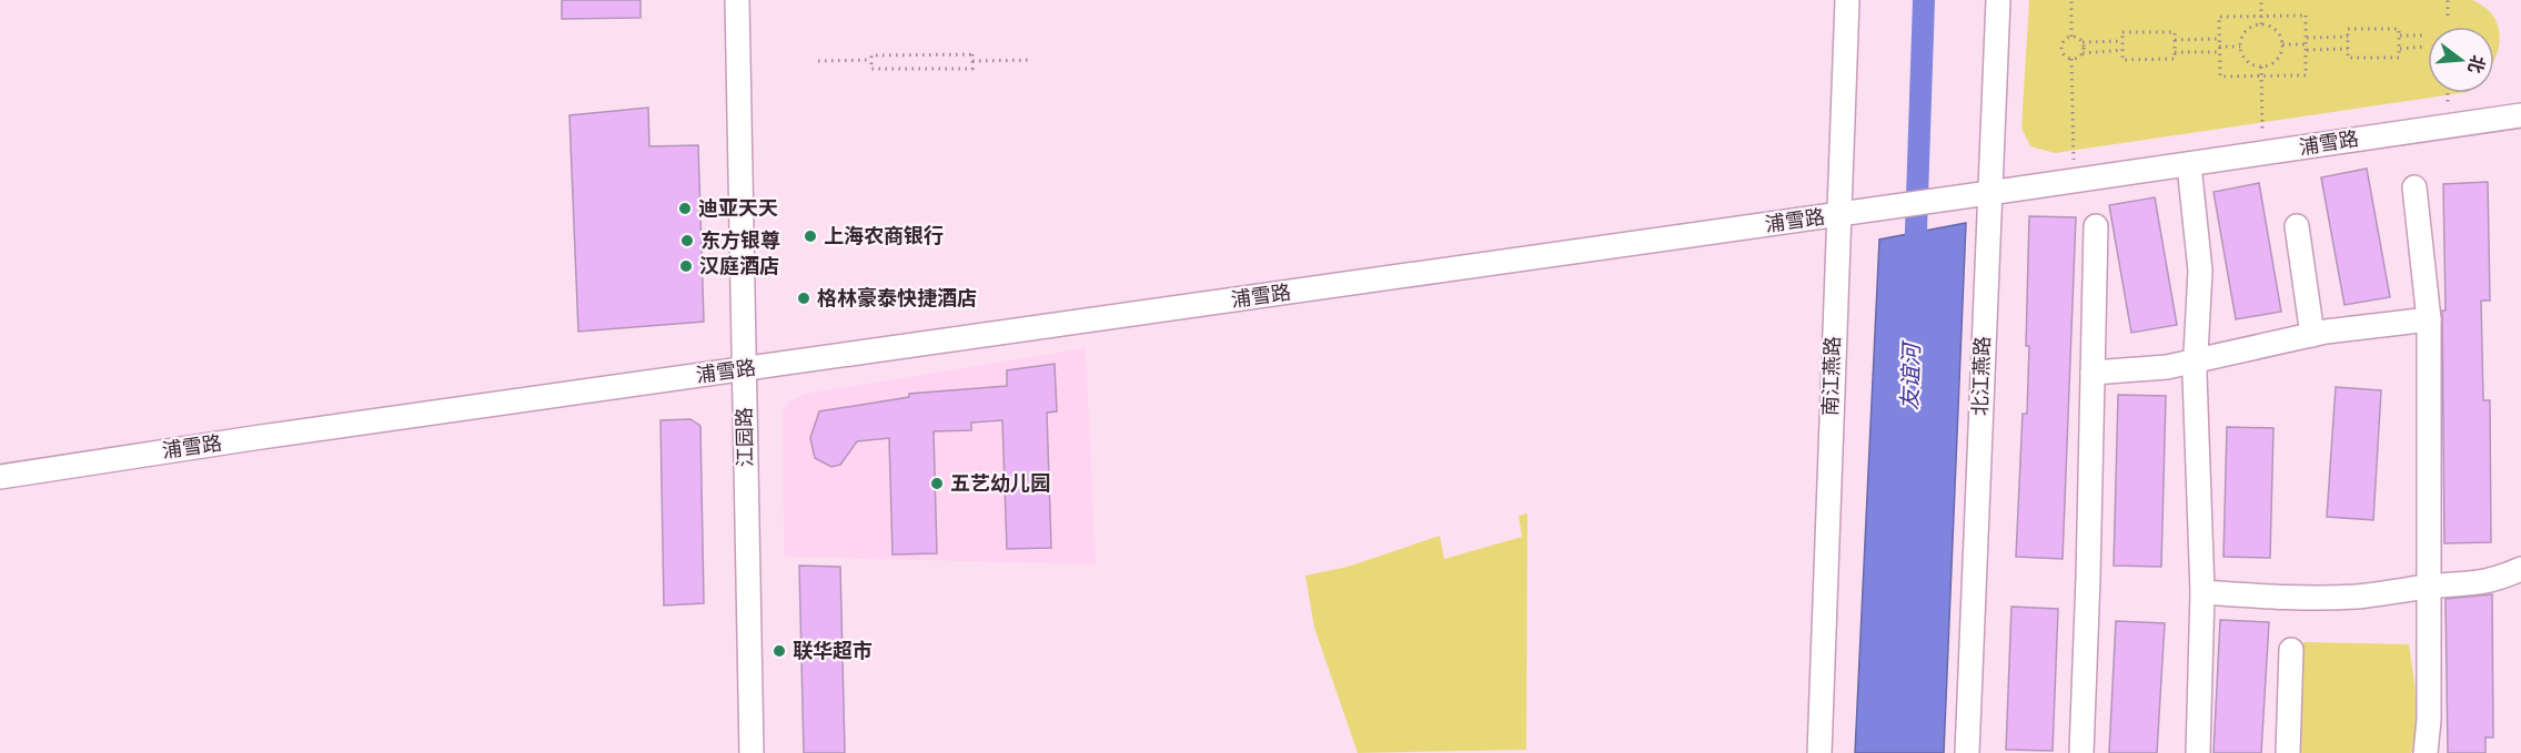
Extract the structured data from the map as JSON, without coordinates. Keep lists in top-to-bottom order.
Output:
{
  "streets": {
    "street": [
      "浦雪路",
      "南江燕路",
      "北江燕路",
      "江园路"
    ]
  },
  "crossings": [
    ["浦雪路", "南江燕路"],
    ["浦雪路", "北江燕路"],
    ["浦雪路", "江园路"]
  ],
  "water": ["友谊河"],
  "places": [
    "迪亚天天",
    "上海农商银行",
    "东方银尊",
    "汉庭酒店",
    "格林豪泰快捷酒店",
    "五艺幼儿园",
    "联华超市"
  ],
  "north": "right"
}
